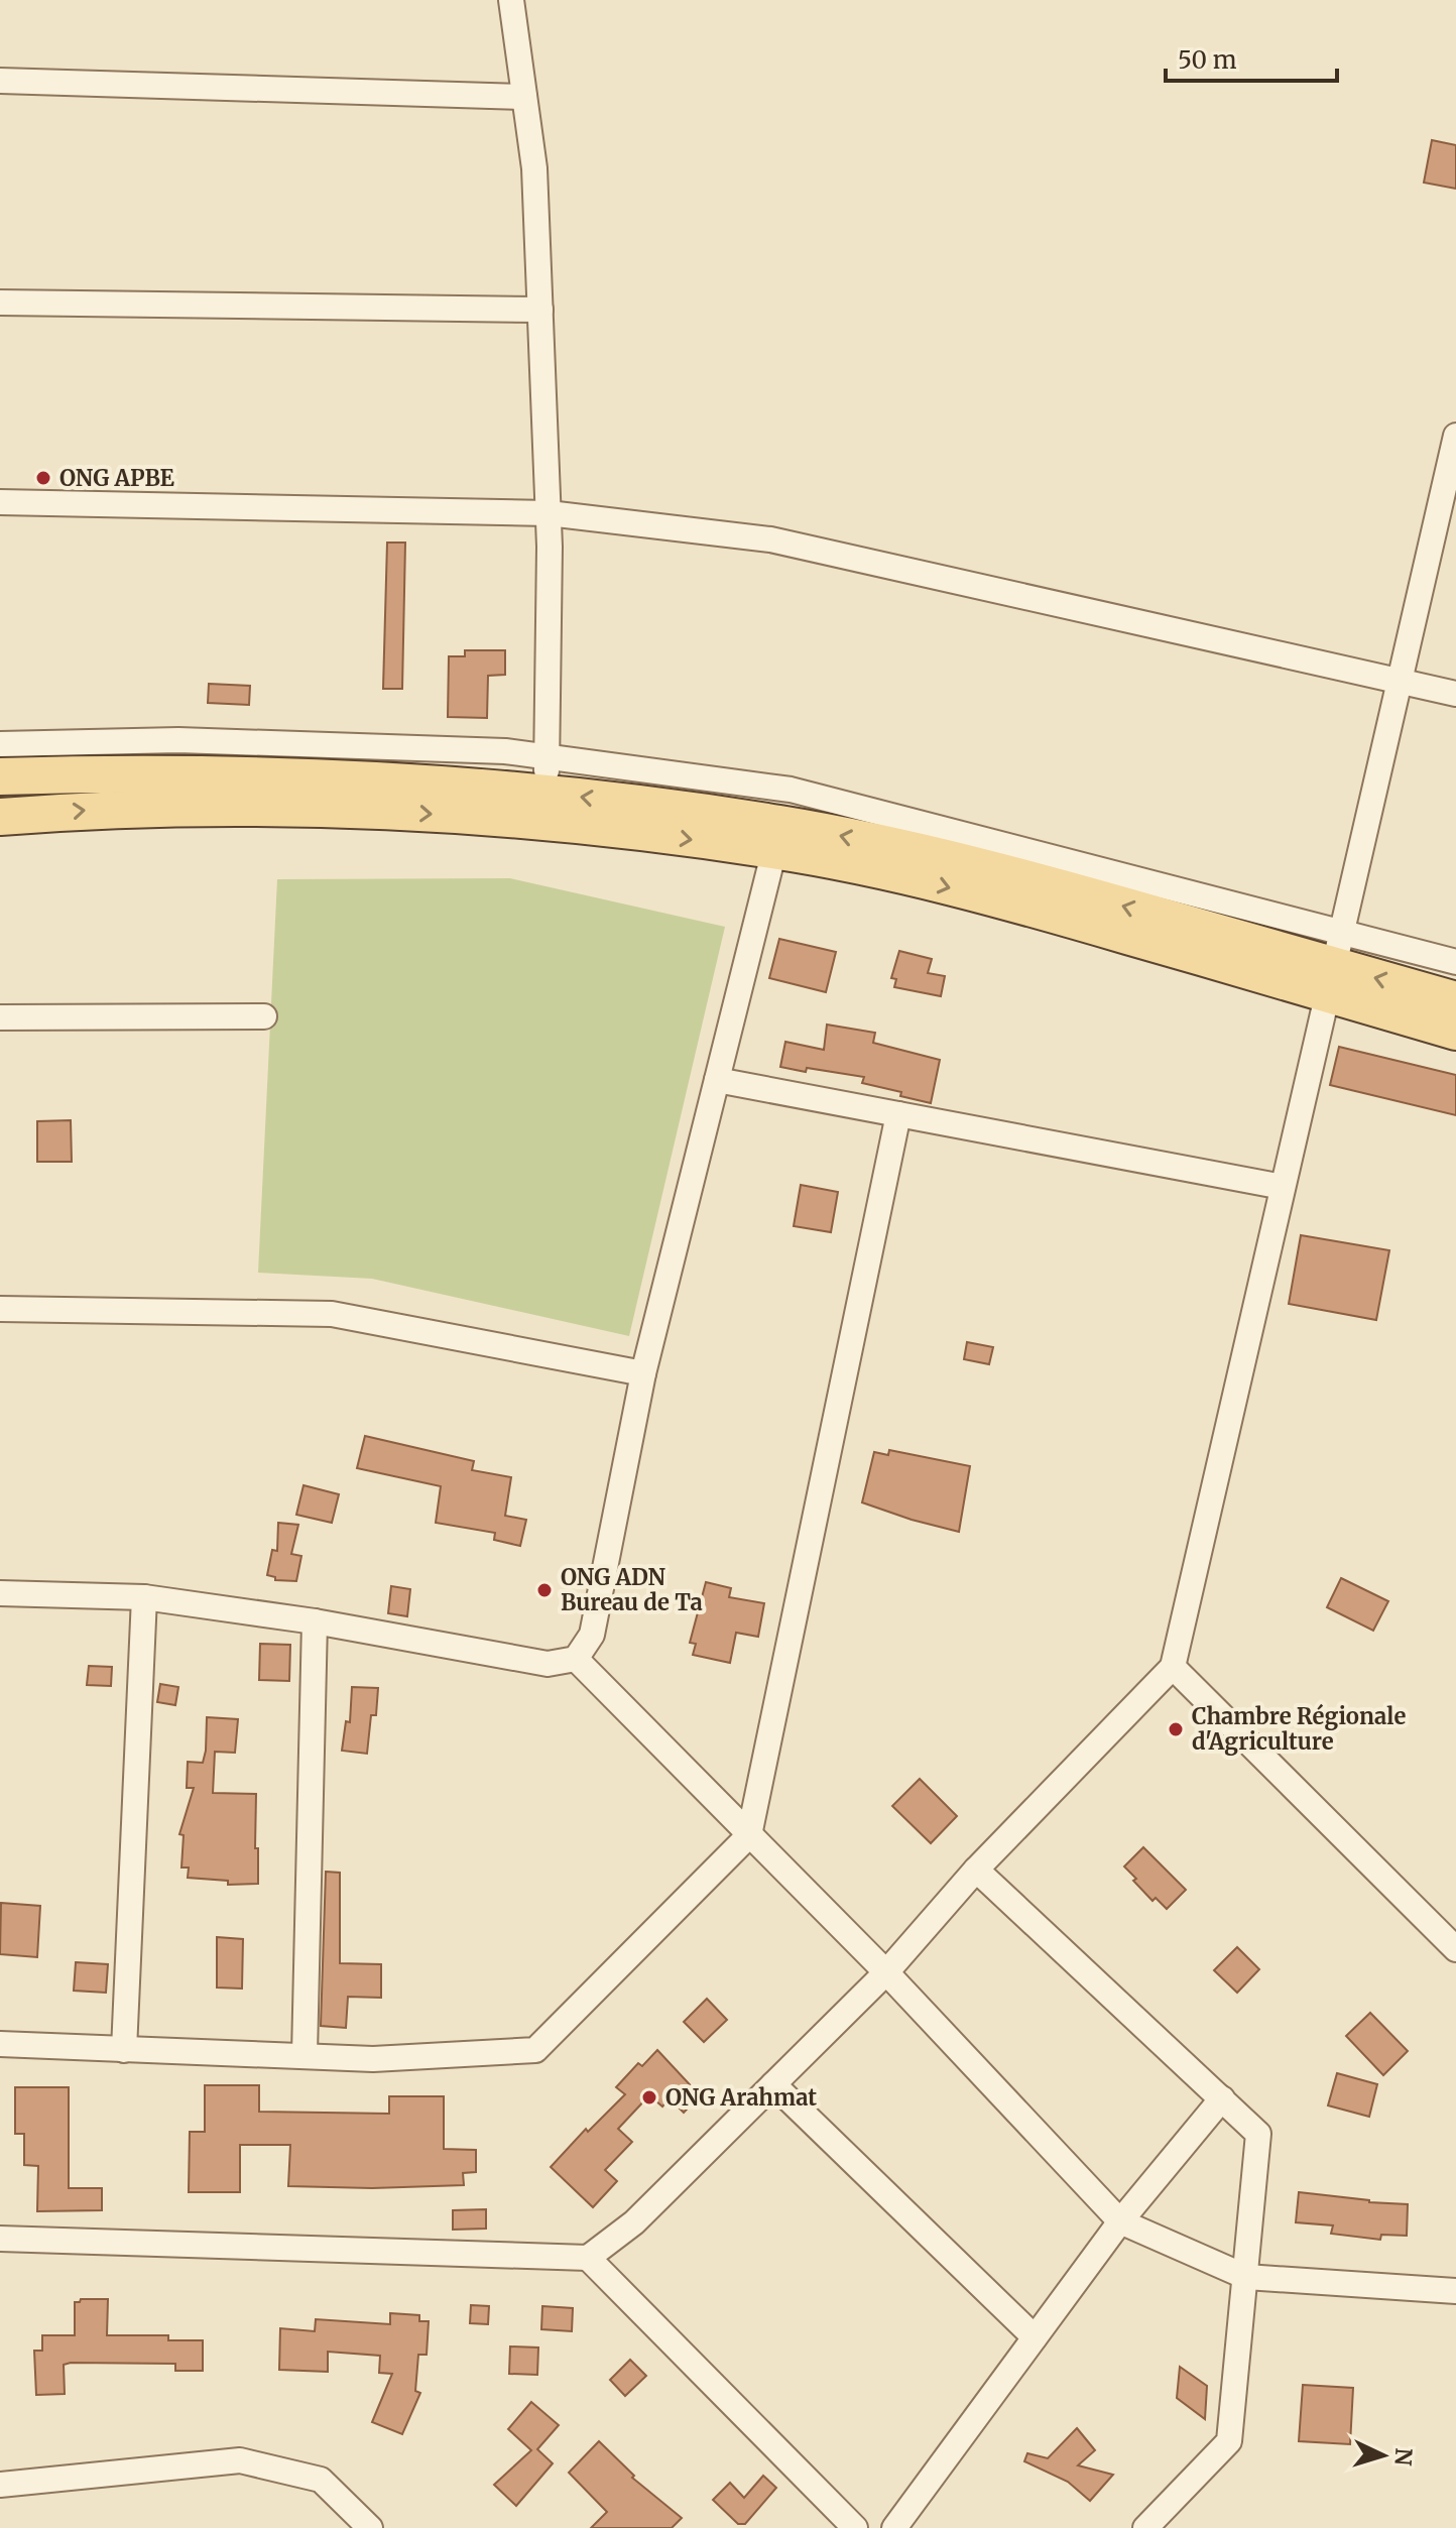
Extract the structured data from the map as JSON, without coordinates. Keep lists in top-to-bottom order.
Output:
{
  "places": [
    "ONG APBE",
    "ONG ADN Bureau de Ta",
    "Chambre Régionale d'Agriculture",
    "ONG Arahmat"
  ],
  "scale_bar": "50 m",
  "north": "right"
}
